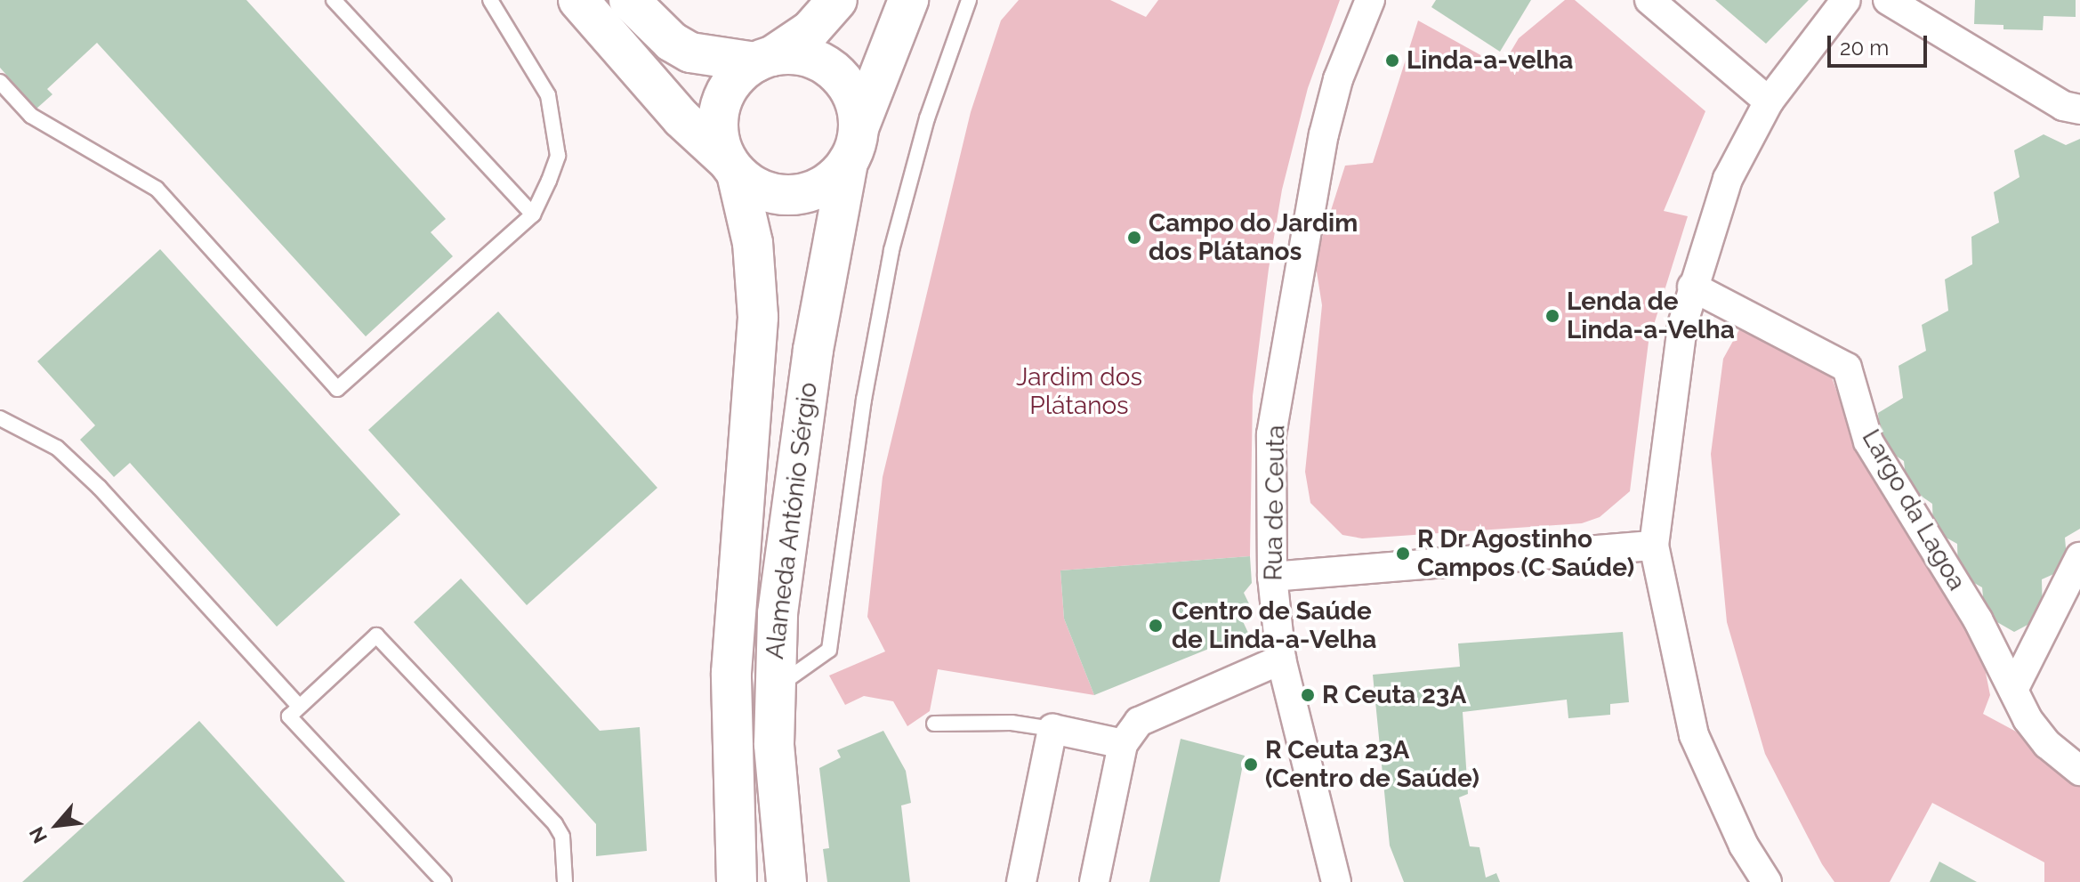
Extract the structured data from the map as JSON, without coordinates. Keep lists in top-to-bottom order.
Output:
{
  "streets": {
    "street": ["Rua de Ceuta", "Largo da Lagoa", "Alameda António Sérgio"]
  },
  "parks": ["Jardim dos Plátanos"],
  "places": [
    "Linda-a-velha",
    "Campo do Jardim dos Plátanos",
    "Lenda de Linda-a-Velha",
    "R Dr Agostinho Campos (C Saúde)",
    "Centro de Saúde de Linda-a-Velha",
    "R Ceuta 23A",
    "R Ceuta 23A (Centro de Saúde)"
  ],
  "scale_bar": "20 m",
  "north": "bottom left"
}
